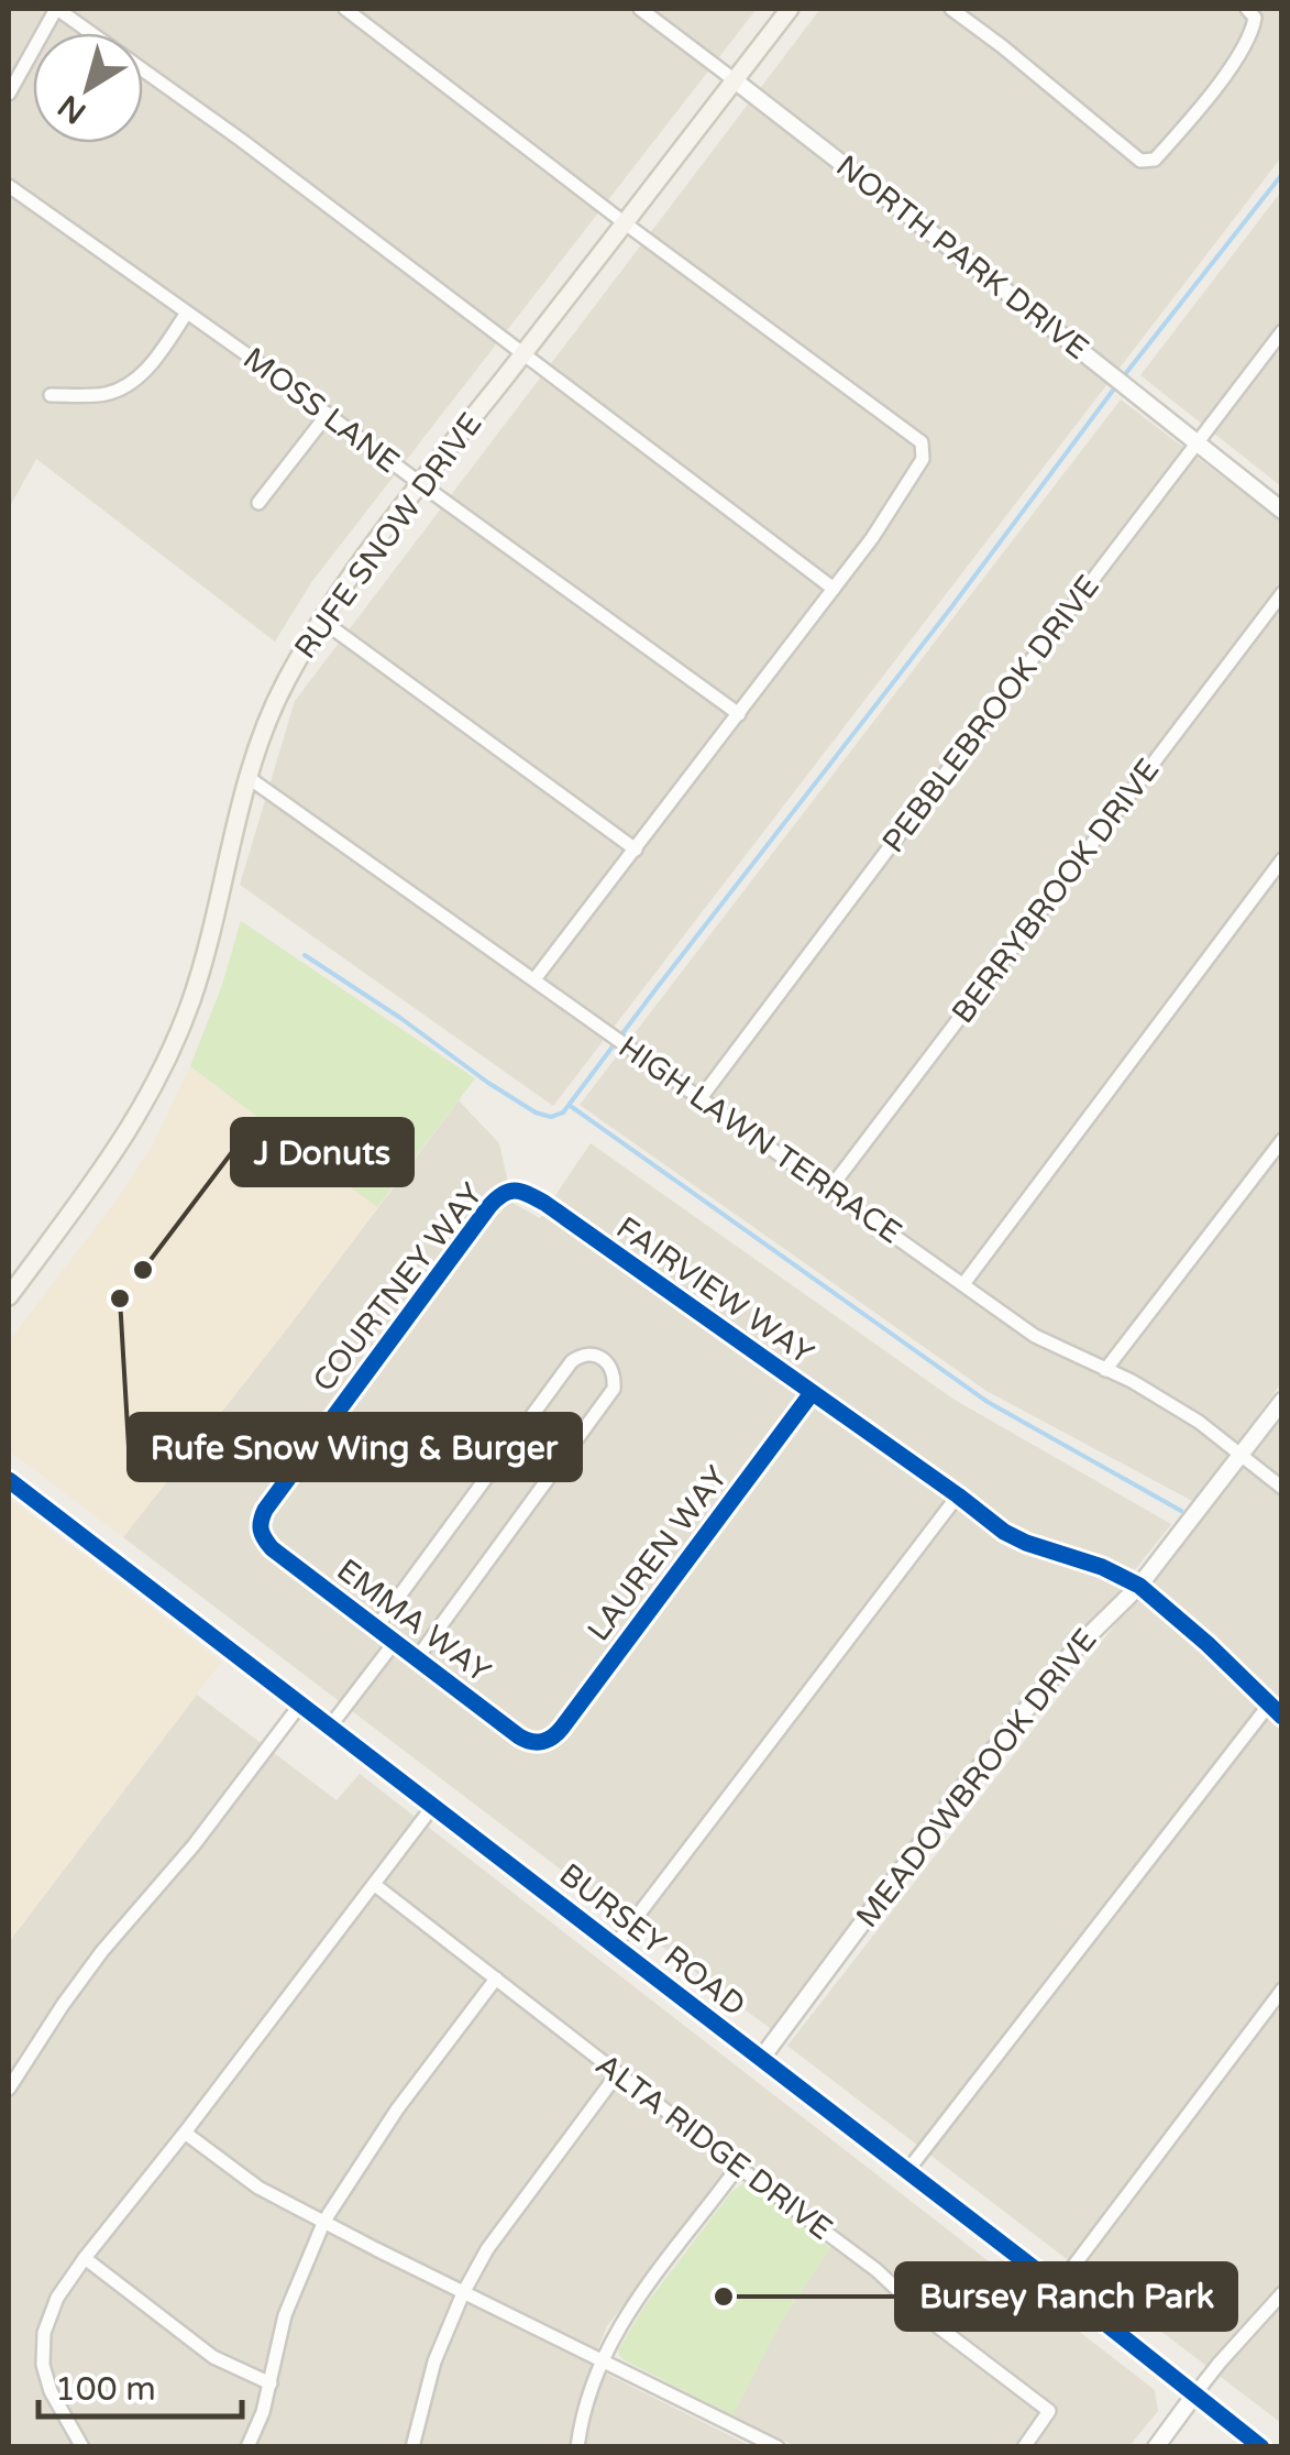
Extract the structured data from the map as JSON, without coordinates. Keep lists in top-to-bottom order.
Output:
{
  "streets": {
    "main road": ["RUFE SNOW DRIVE"],
    "street": [
      "NORTH PARK DRIVE",
      "MOSS LANE",
      "PEBBLEBROOK DRIVE",
      "BERRYBROOK DRIVE",
      "HIGH LAWN TERRACE",
      "COURTNEY WAY",
      "FAIRVIEW WAY",
      "LAUREN WAY",
      "EMMA WAY",
      "MEADOWBROOK DRIVE",
      "BURSEY ROAD",
      "ALTA RIDGE DRIVE"
    ]
  },
  "crossings": [
    ["NORTH PARK DRIVE", "RUFE SNOW DRIVE"],
    ["NORTH PARK DRIVE", "PEBBLEBROOK DRIVE"],
    ["MOSS LANE", "RUFE SNOW DRIVE"],
    ["RUFE SNOW DRIVE", "HIGH LAWN TERRACE"],
    ["PEBBLEBROOK DRIVE", "HIGH LAWN TERRACE"],
    ["BERRYBROOK DRIVE", "HIGH LAWN TERRACE"],
    ["HIGH LAWN TERRACE", "MEADOWBROOK DRIVE"],
    ["COURTNEY WAY", "FAIRVIEW WAY"],
    ["COURTNEY WAY", "EMMA WAY"],
    ["FAIRVIEW WAY", "LAUREN WAY"],
    ["FAIRVIEW WAY", "MEADOWBROOK DRIVE"],
    ["LAUREN WAY", "EMMA WAY"],
    ["MEADOWBROOK DRIVE", "BURSEY ROAD"]
  ],
  "places": ["J Donuts", "Rufe Snow Wing & Burger", "Bursey Ranch Park"],
  "scale_bar": "100 m",
  "north": "bottom left"
}
